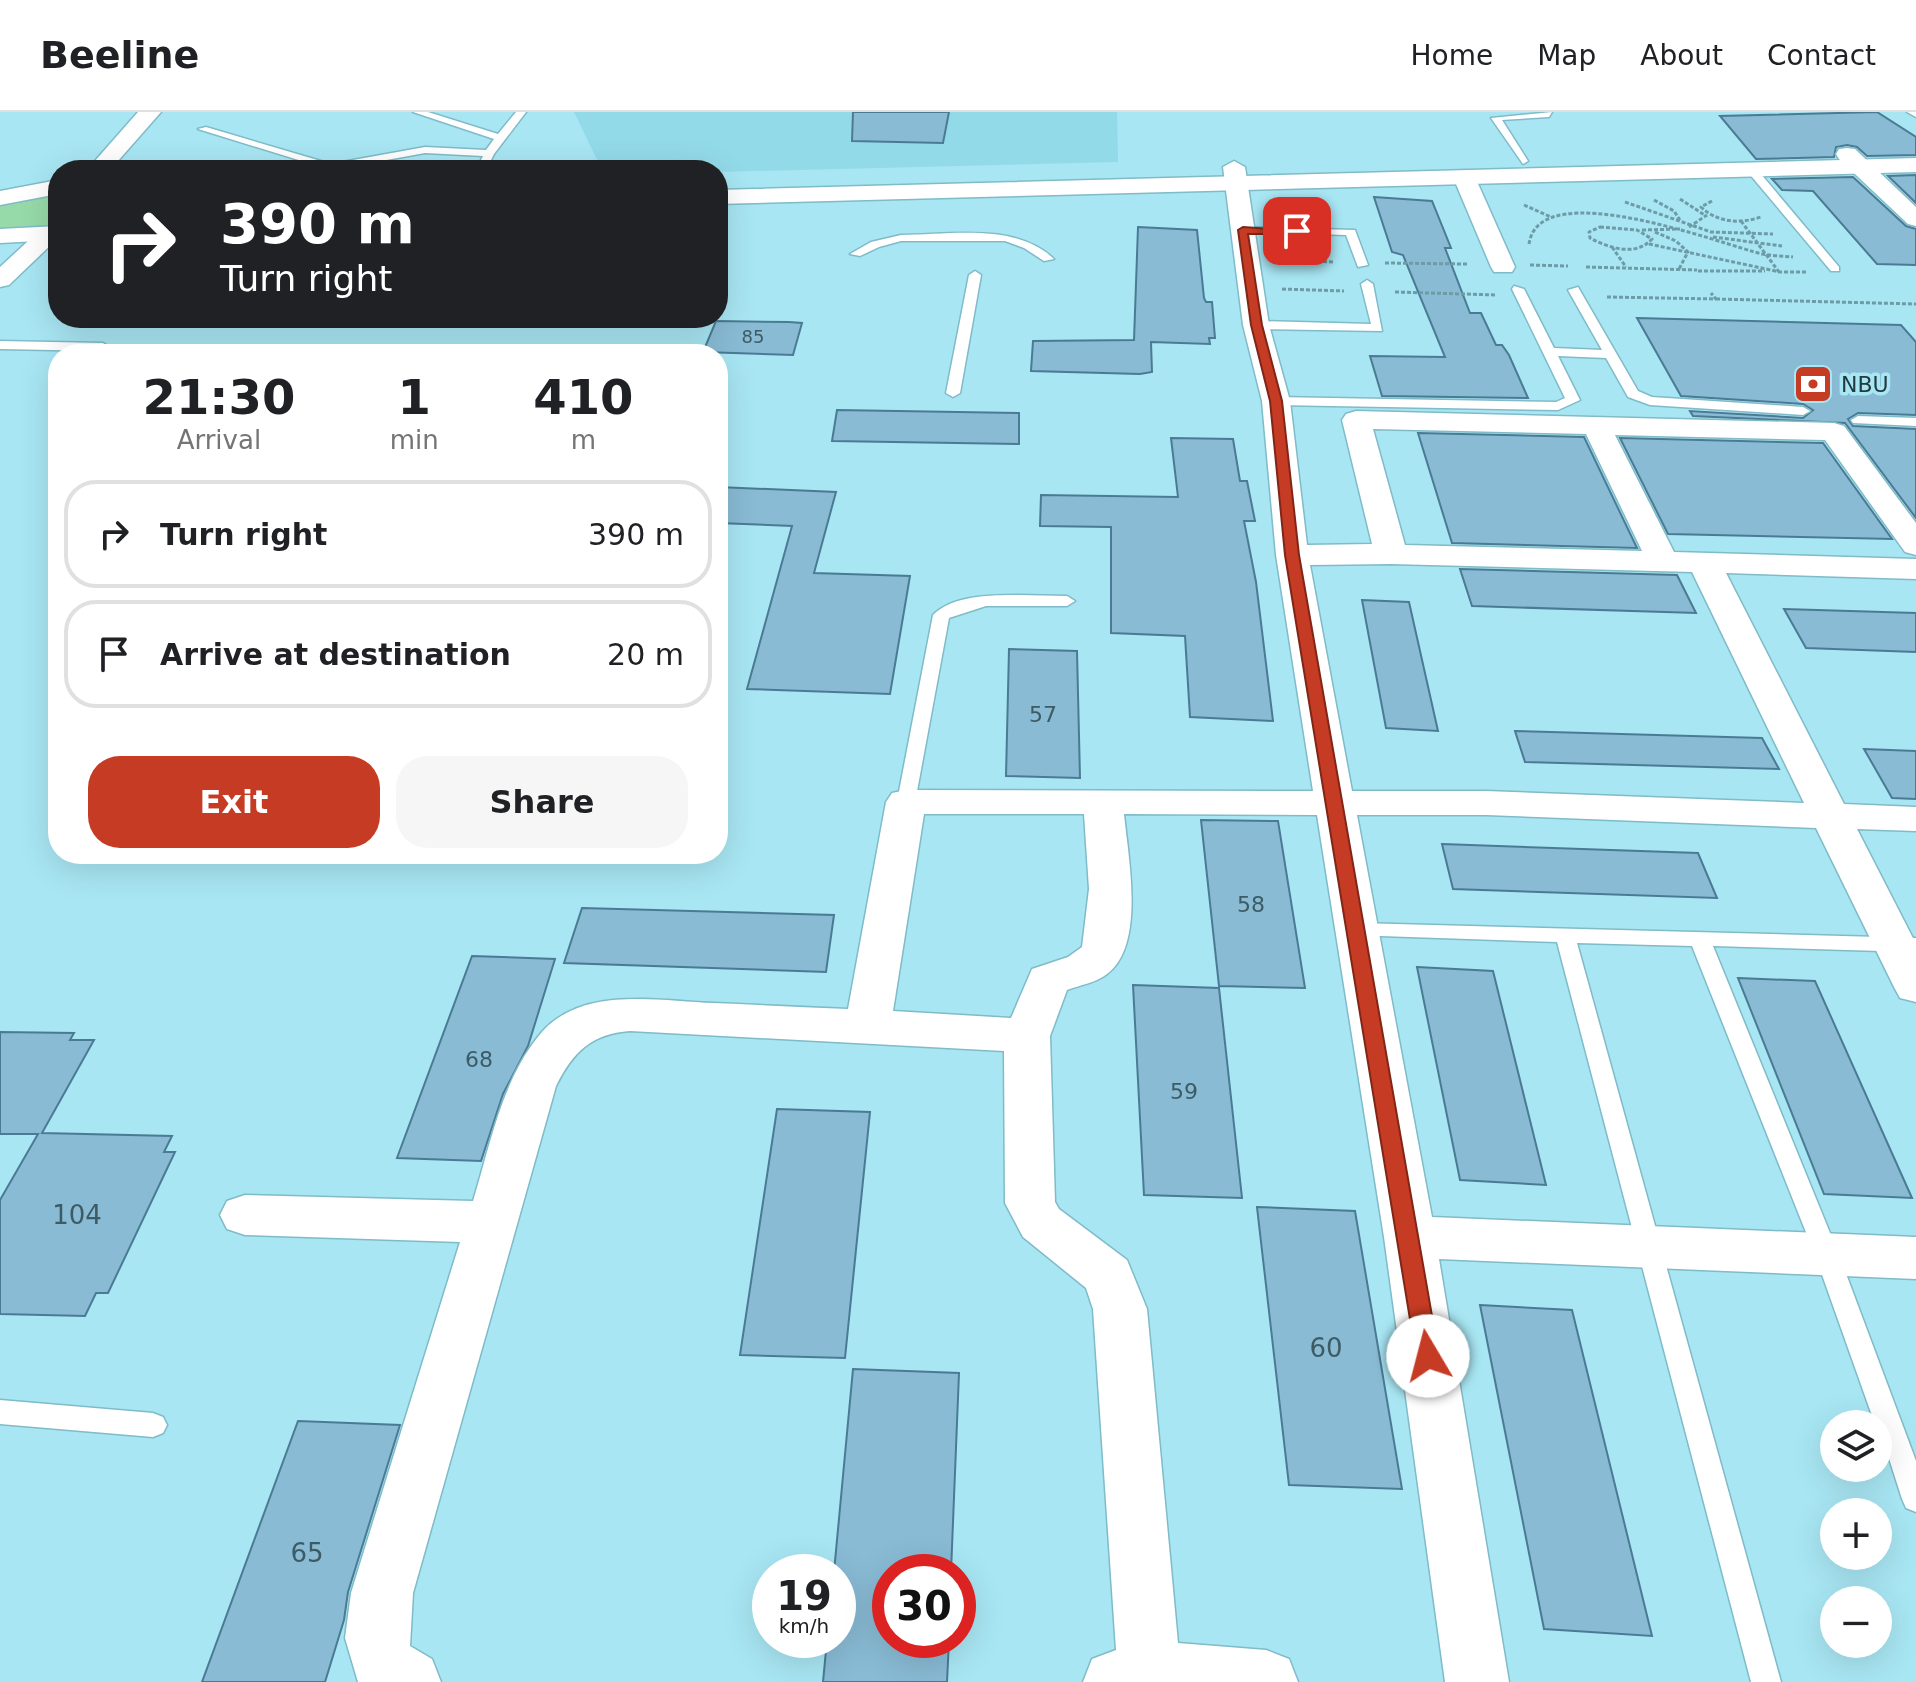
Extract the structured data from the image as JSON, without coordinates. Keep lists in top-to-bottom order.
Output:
{
  "places": {
    "bank": ["NBU"]
  },
  "house_numbers": [
    "85",
    "57",
    "58",
    "68",
    "59",
    "104",
    "60",
    "65"
  ],
  "page": {
    "header": "Beeline",
    "nav": [
      "Home",
      "Map",
      "About",
      "Contact"
    ],
    "turn": ["390 m", "Turn right"],
    "eta": [
      "21:30",
      "Arrival",
      "1",
      "min",
      "410",
      "m"
    ],
    "list": [
      {
        "name": "Turn right",
        "value": "390 m"
      },
      {
        "name": "Arrive at destination",
        "value": "20 m"
      }
    ],
    "buttons": ["Exit", "Share"],
    "map_buttons": ["+", "−"],
    "speed": "19 km/h",
    "limit": "30"
  }
}
